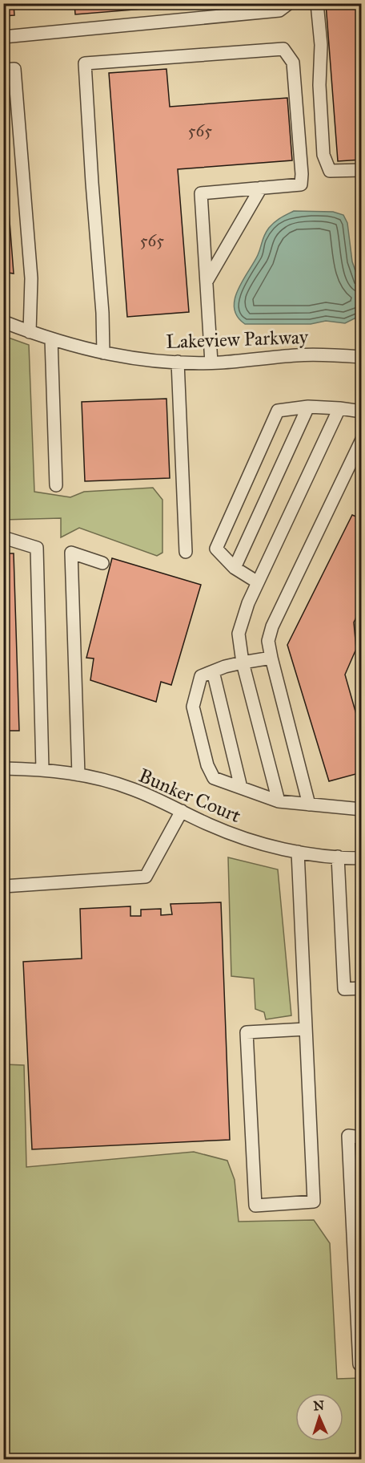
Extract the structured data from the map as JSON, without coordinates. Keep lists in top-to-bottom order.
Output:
{
  "streets": {
    "street": ["Lakeview Parkway", "Bunker Court"]
  },
  "house_numbers": ["565", "565"],
  "north": "top"
}
